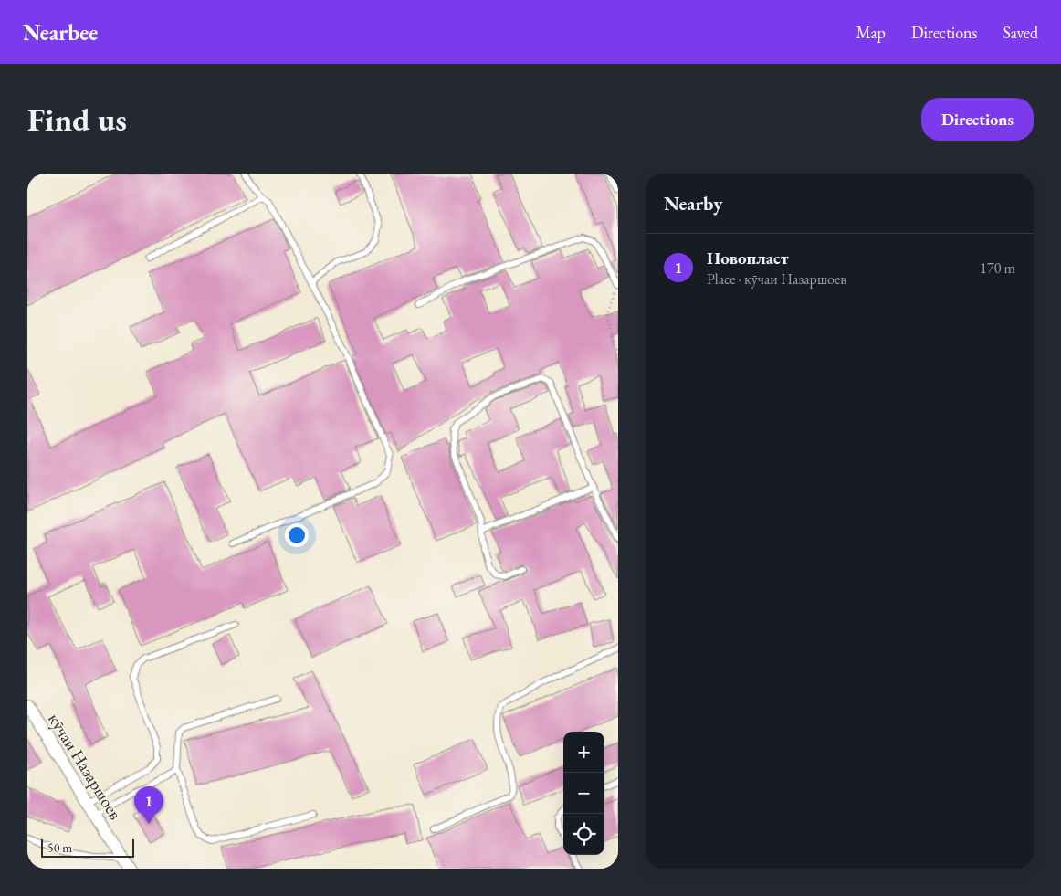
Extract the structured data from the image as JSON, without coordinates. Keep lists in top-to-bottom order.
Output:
{
  "streets": {
    "street": ["кӯчаи Назаршоев"]
  },
  "scale_bar": "50 m",
  "page": {
    "header": "Nearbee",
    "nav": ["Map", "Directions", "Saved"],
    "buttons": "Directions",
    "title": "Find us",
    "heading": "Nearby",
    "list": [
      {
        "mark": "1",
        "name": "Новопласт",
        "note": "Place · кӯчаи Назаршоев",
        "value": "170 m"
      }
    ],
    "map_buttons": ["+", "−"],
    "pins": "1",
    "scale": "50 m"
  }
}
